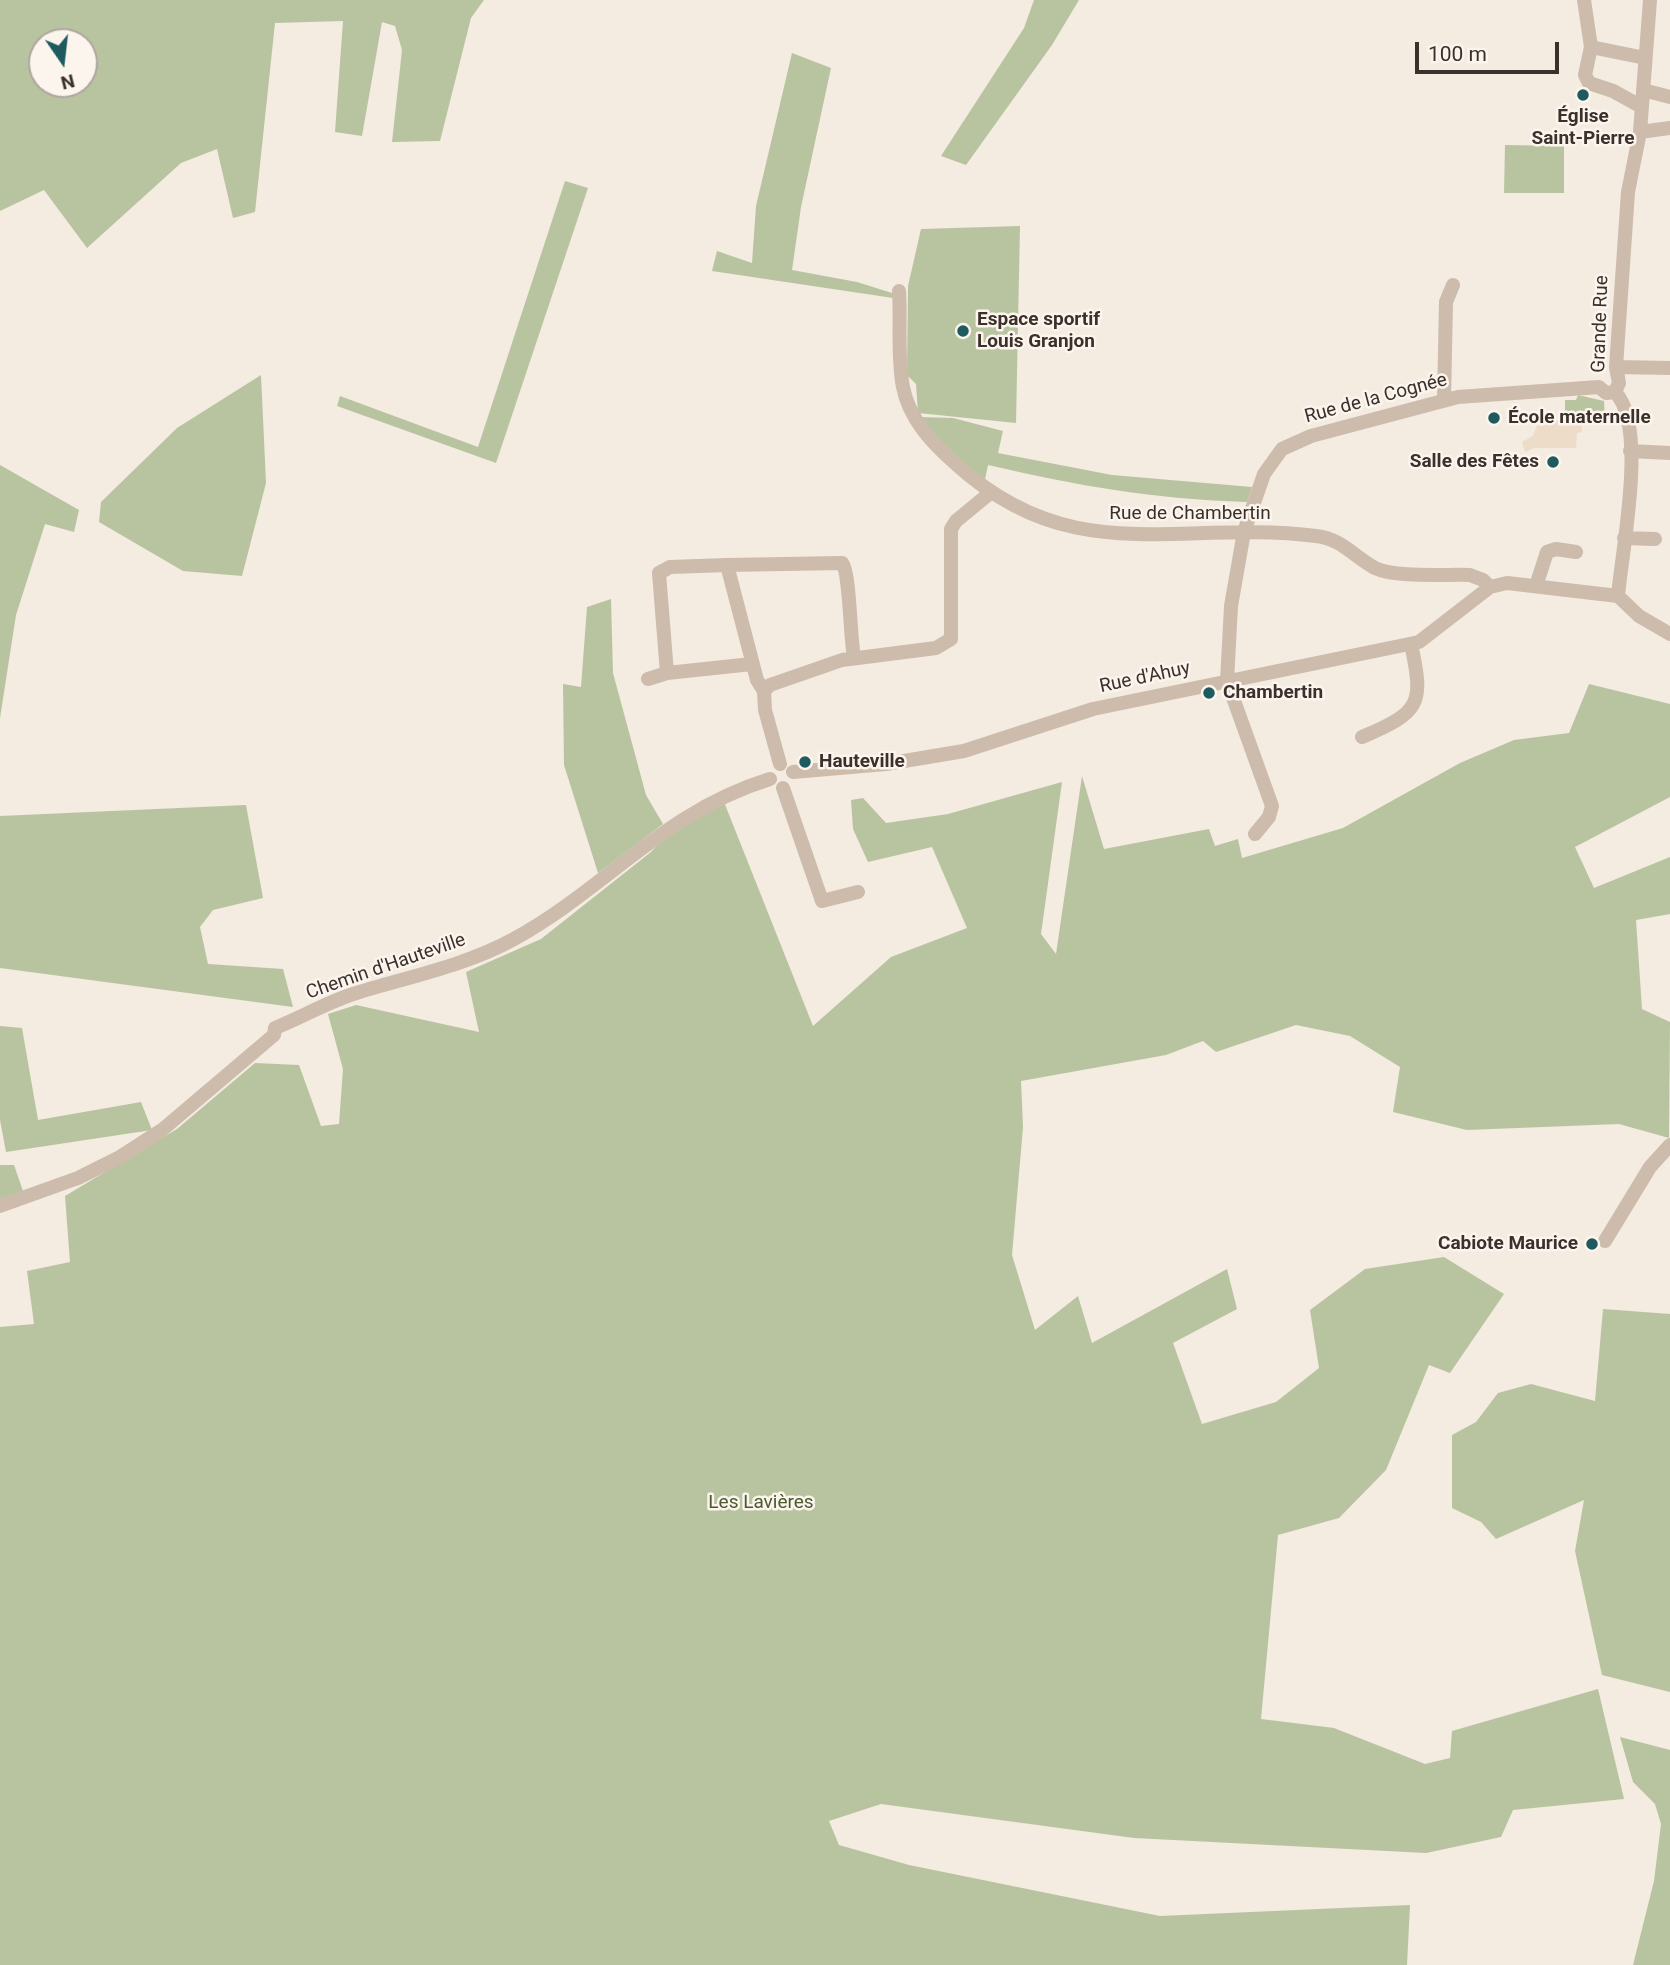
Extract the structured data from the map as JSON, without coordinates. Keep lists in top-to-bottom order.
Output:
{
  "streets": {
    "street": [
      "Grande Rue",
      "Rue de la Cognée",
      "Rue de Chambertin",
      "Rue d'Ahuy",
      "Chemin d'Hauteville"
    ]
  },
  "crossings": [
    ["Grande Rue", "Rue de la Cognée"],
    ["Grande Rue", "Rue de Chambertin"],
    ["Rue de la Cognée", "Rue de Chambertin"],
    ["Rue de la Cognée", "Rue d'Ahuy"],
    ["Rue de Chambertin", "Rue d'Ahuy"],
    ["Rue d'Ahuy", "Chemin d'Hauteville"]
  ],
  "parks": ["Les Lavières"],
  "places": [
    "Église Saint-Pierre",
    "Espace sportif Louis Granjon",
    "École maternelle",
    "Salle des Fêtes",
    "Chambertin",
    "Hauteville",
    "Cabiote Maurice"
  ],
  "scale_bar": "100 m",
  "north": "bottom"
}
